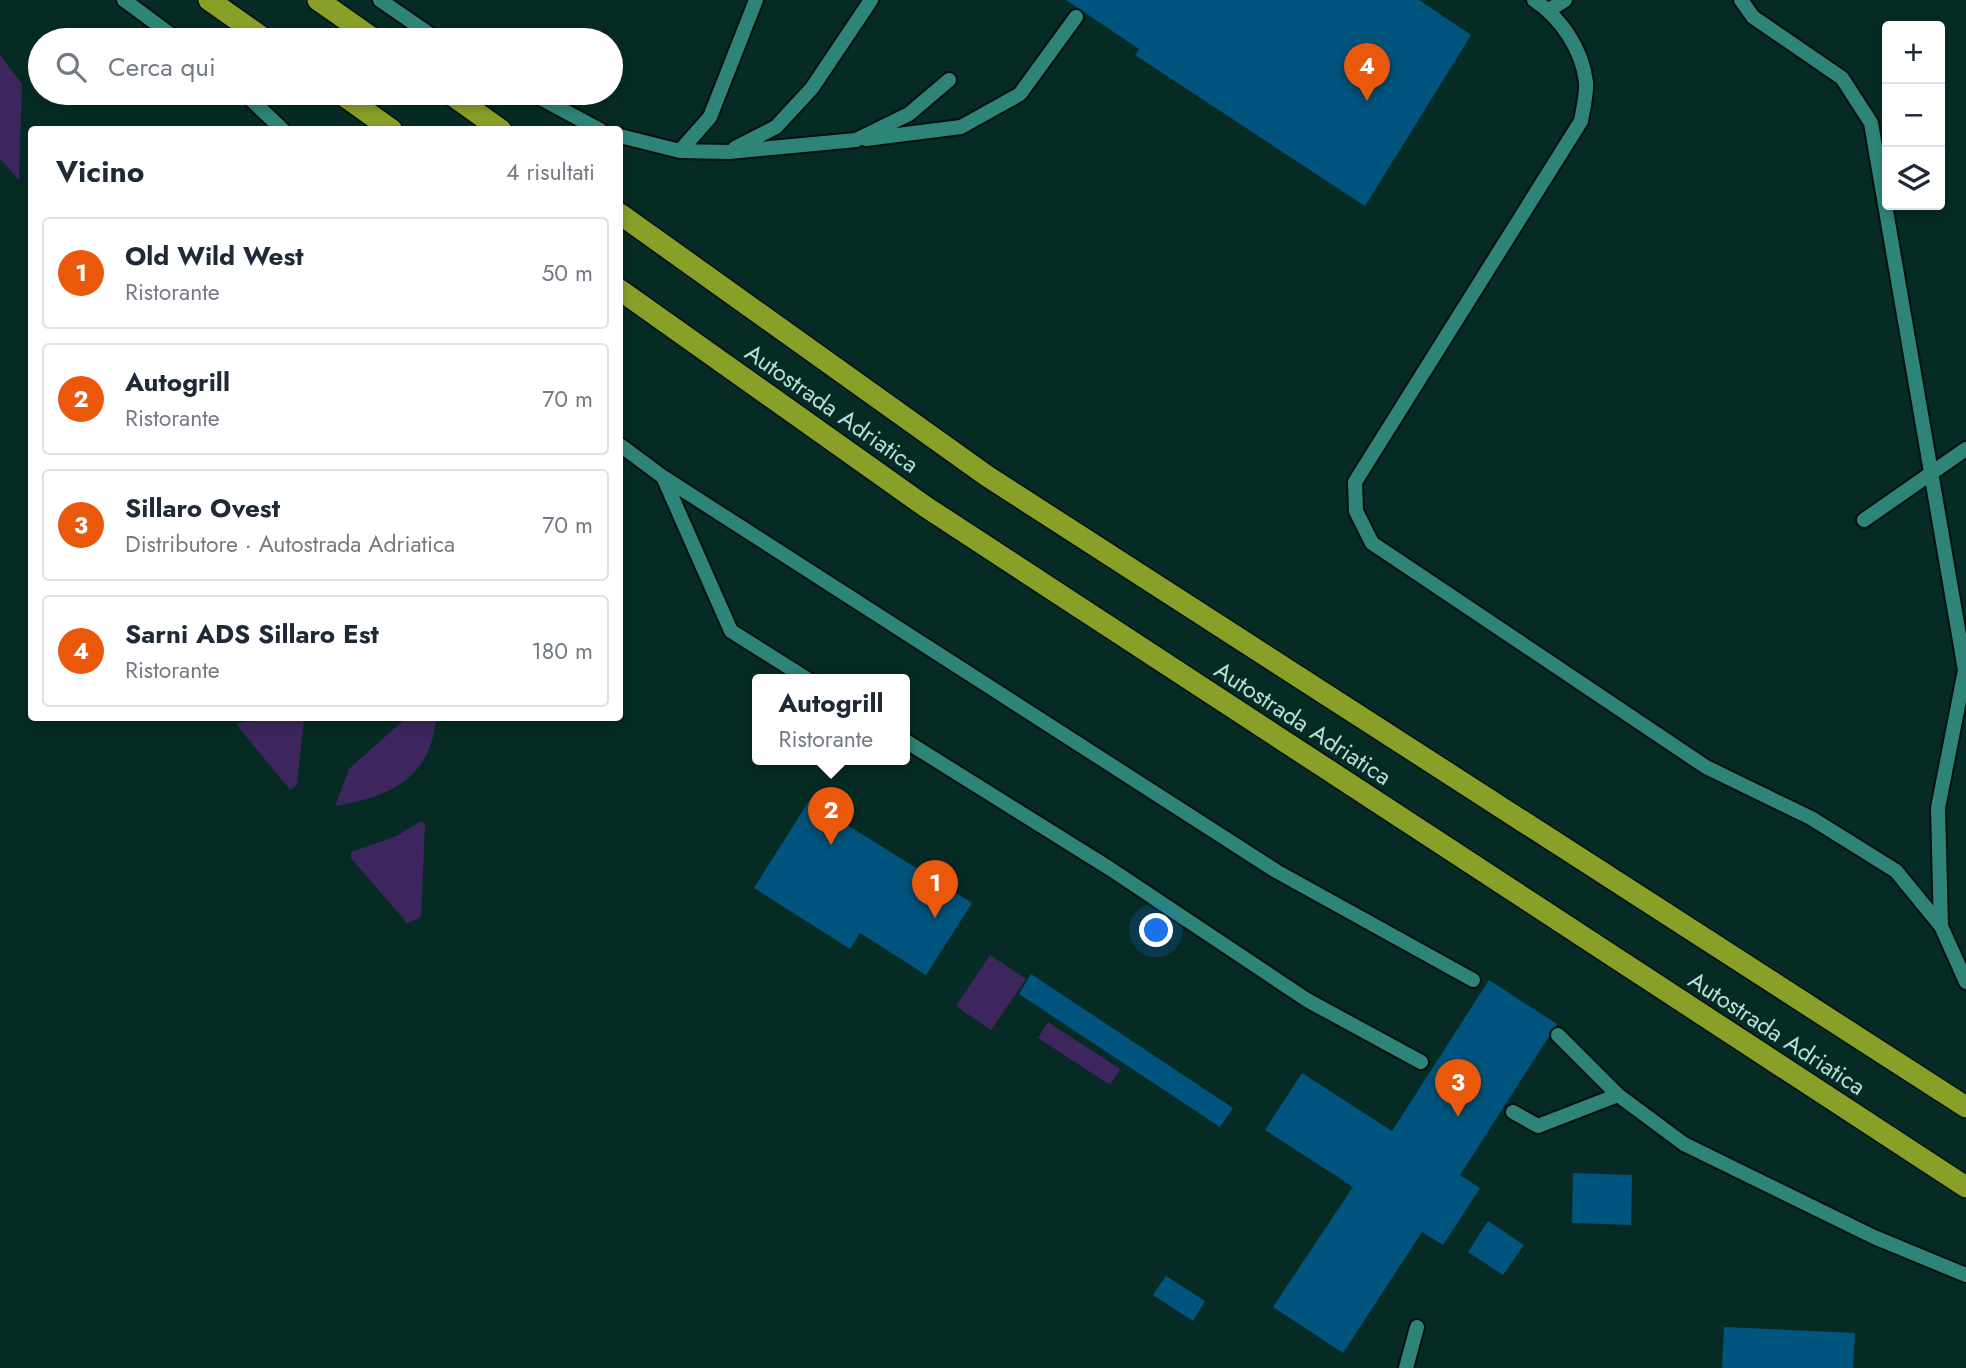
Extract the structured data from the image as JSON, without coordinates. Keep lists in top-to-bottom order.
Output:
{
  "streets": {
    "highway": ["Autostrada Adriatica"]
  },
  "page": {
    "map_buttons": ["+", "−"],
    "search": "Cerca qui",
    "pins": [
      "4",
      "2",
      "1",
      "3"
    ],
    "heading": ["Vicino", "4 risultati"],
    "list": [
      {
        "mark": "1",
        "name": "Old Wild West",
        "note": "Ristorante",
        "value": "50 m"
      },
      {
        "mark": "2",
        "name": "Autogrill",
        "note": "Ristorante",
        "value": "70 m"
      },
      {
        "mark": "3",
        "name": "Sillaro Ovest",
        "note": "Distributore · Autostrada Adriatica",
        "value": "70 m"
      },
      {
        "mark": "4",
        "name": "Sarni ADS Sillaro Est",
        "note": "Ristorante",
        "value": "180 m"
      }
    ],
    "popup": ["Autogrill", "Ristorante"]
  }
}
